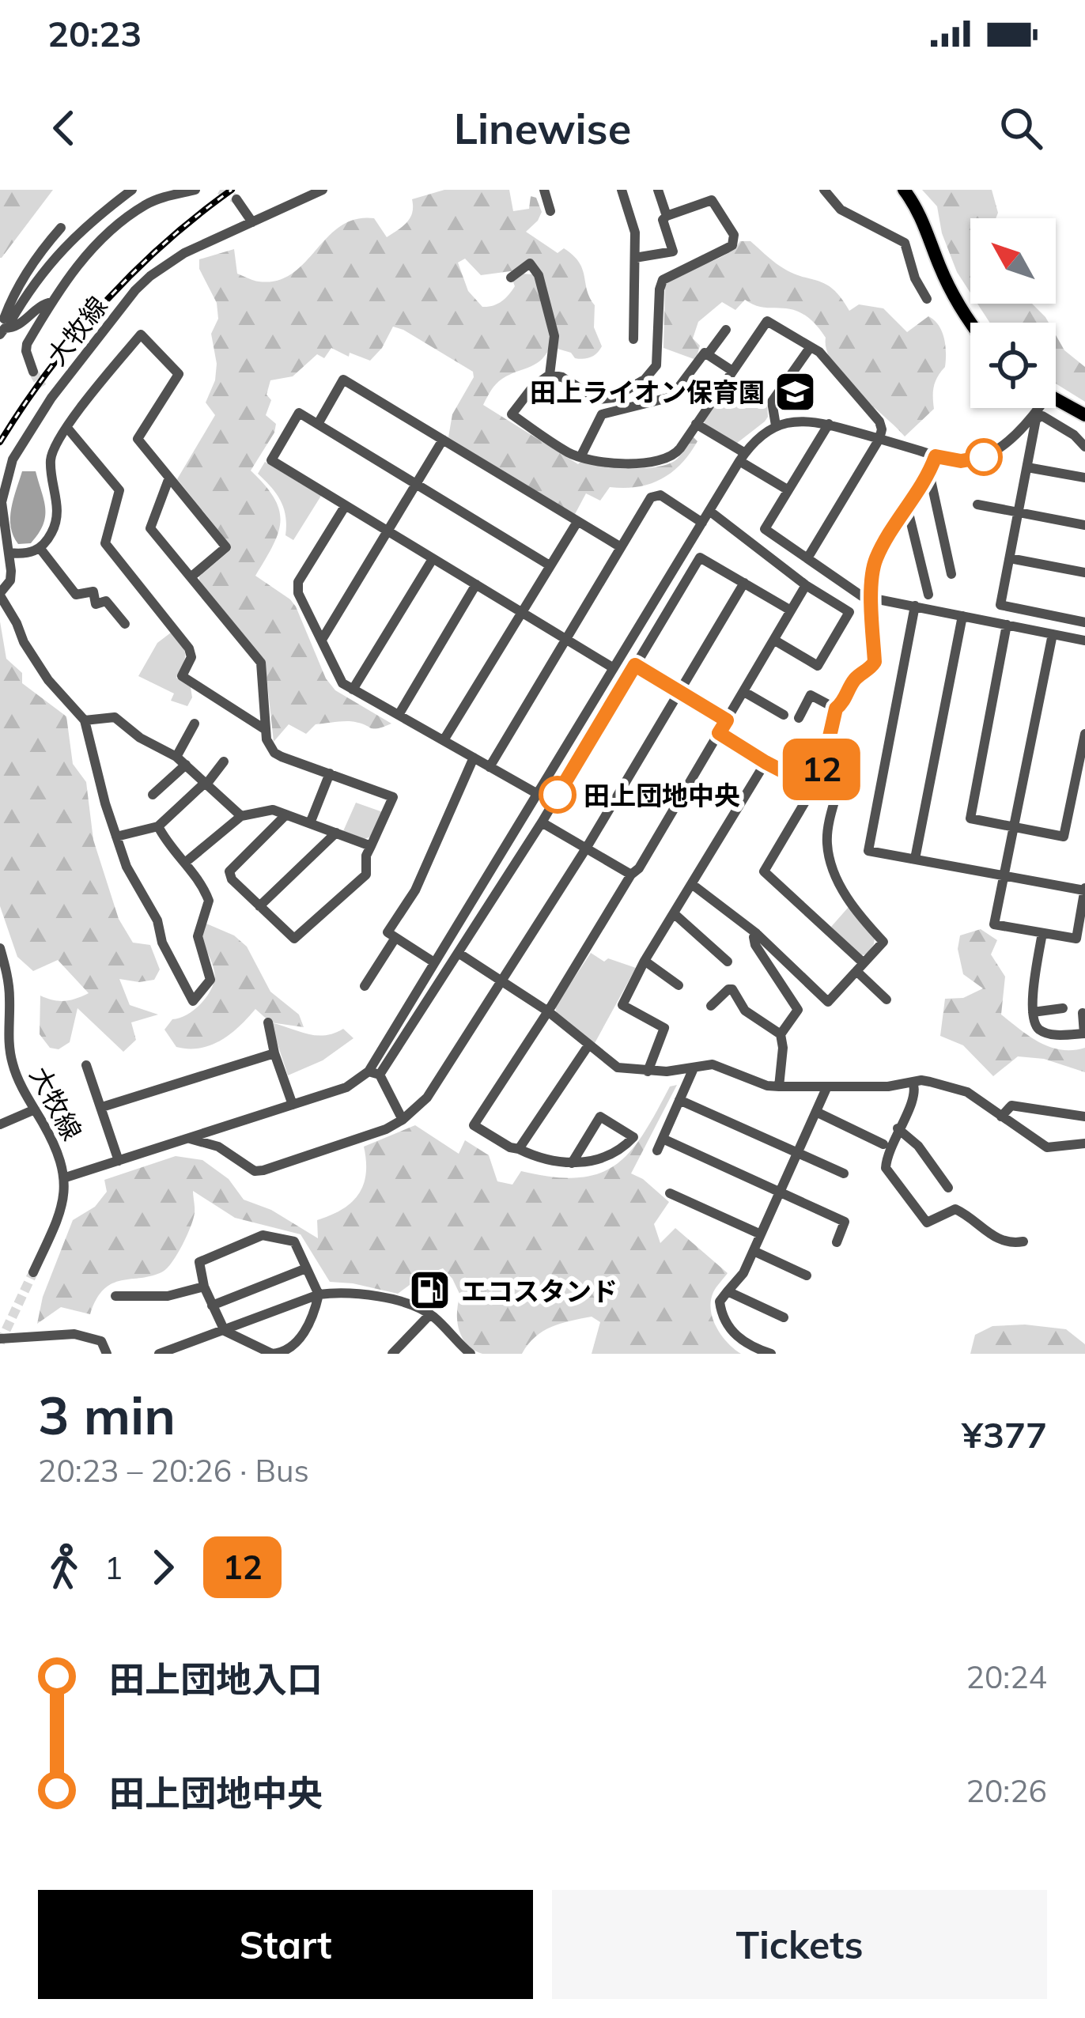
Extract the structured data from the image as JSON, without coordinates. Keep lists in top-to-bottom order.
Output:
{
  "streets": {
    "street": ["大牧線"]
  },
  "places": {
    "school or university": ["田上ライオン保育園"],
    "other": ["田上団地中央"],
    "fuel station": ["エコスタンド"]
  },
  "lines": ["bus line 12"],
  "north": "top left",
  "page": {
    "status": "20:23",
    "header": "Linewise",
    "on_map": "12",
    "heading": ["3 min", "20:23 – 20:26 · Bus", "¥377"],
    "legs": ["1", "12"],
    "list": [
      {
        "name": "田上団地入口",
        "value": "20:24"
      },
      {
        "name": "田上団地中央",
        "value": "20:26"
      }
    ],
    "buttons": ["Start", "Tickets"]
  }
}
